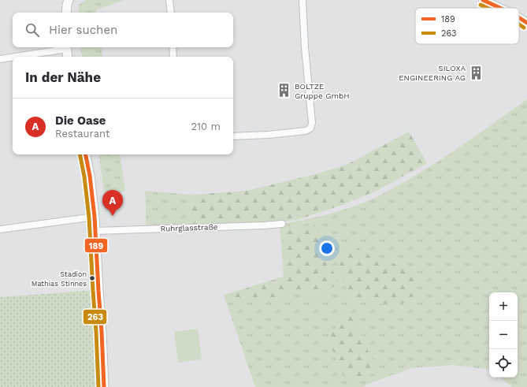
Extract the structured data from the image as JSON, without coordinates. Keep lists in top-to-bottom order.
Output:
{
  "streets": {
    "street": ["Ruhrglasstraße"]
  },
  "places": {
    "building": ["SILOXA ENGINEERING AG", "BOLTZE Gruppe GmbH"],
    "other": ["Stadion Mathias Stinnes"]
  },
  "lines": ["transit line 189", "transit line 263"],
  "legend": ["189", "263"],
  "page": {
    "search": "Hier suchen",
    "heading": "In der Nähe",
    "list": [
      {
        "mark": "A",
        "name": "Die Oase",
        "note": "Restaurant",
        "value": "210 m"
      }
    ],
    "pins": "A",
    "map_buttons": ["+", "−"]
  }
}
